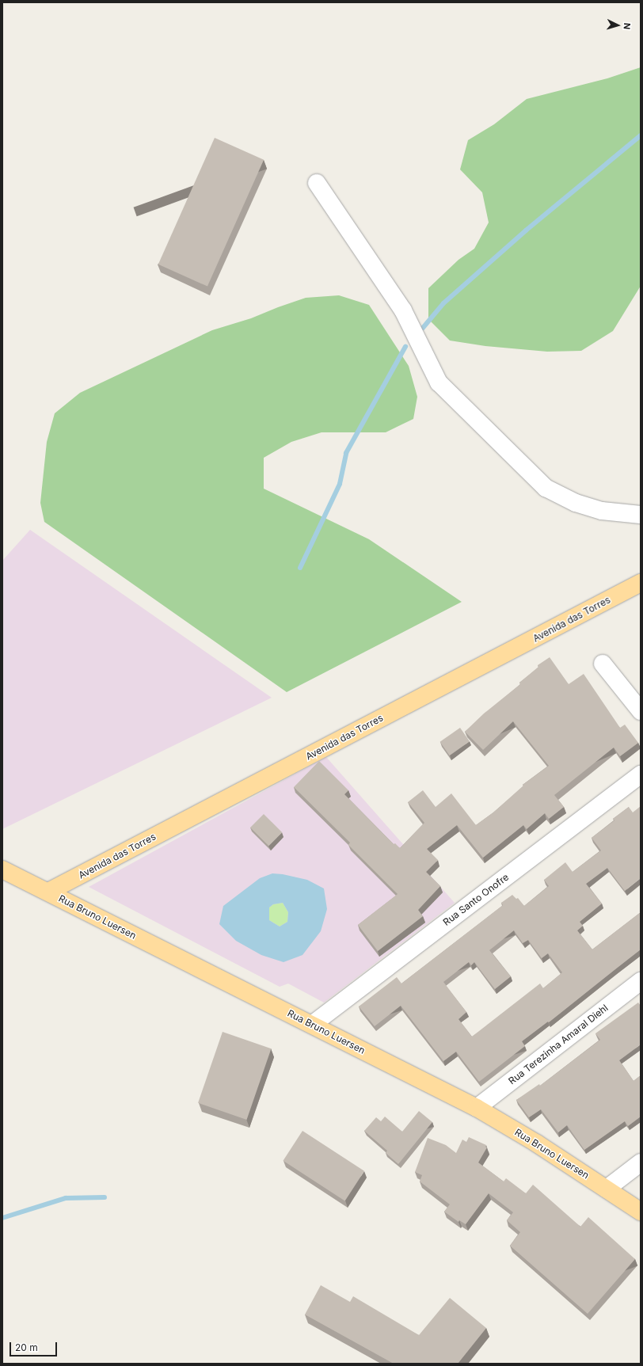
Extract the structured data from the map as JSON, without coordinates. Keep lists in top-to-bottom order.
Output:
{
  "streets": {
    "main road": ["Avenida das Torres", "Rua Bruno Luersen"],
    "street": ["Rua Santo Onofre", "Rua Terezinha Amaral Diehl"]
  },
  "crossings": [
    ["Avenida das Torres", "Rua Bruno Luersen"],
    ["Rua Santo Onofre", "Rua Bruno Luersen"],
    ["Rua Bruno Luersen", "Rua Terezinha Amaral Diehl"]
  ],
  "scale_bar": "20 m",
  "north": "right"
}
